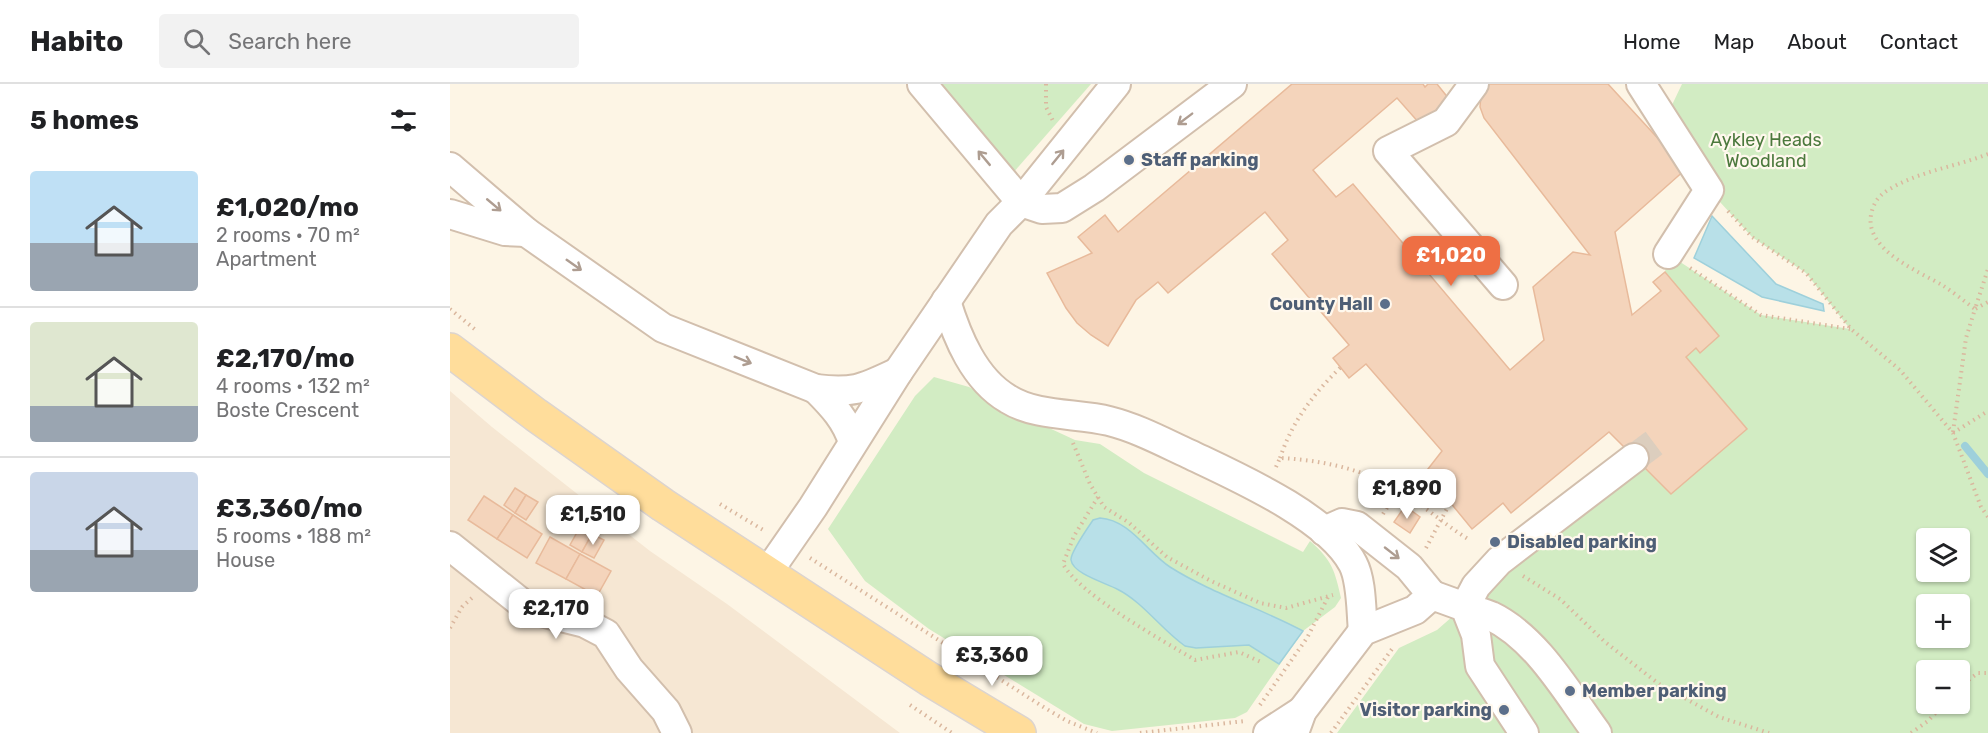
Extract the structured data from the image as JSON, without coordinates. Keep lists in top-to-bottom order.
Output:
{
  "parks": ["Aykley Heads Woodland"],
  "places": [
    "Staff parking",
    "County Hall",
    "Disabled parking",
    "Member parking",
    "Visitor parking"
  ],
  "page": {
    "header": "Habito",
    "search": "Search here",
    "nav": [
      "Home",
      "Map",
      "About",
      "Contact"
    ],
    "heading": "5 homes",
    "list": [
      {
        "name": "£1,020/mo",
        "note": "2 rooms · 70 m² · Apartment"
      },
      {
        "name": "£2,170/mo",
        "note": "4 rooms · 132 m² · Boste Crescent"
      },
      {
        "name": "£3,360/mo",
        "note": "5 rooms · 188 m² · House"
      }
    ],
    "price": [
      "£1,020",
      "£1,890",
      "£1,510",
      "£2,170",
      "£3,360"
    ],
    "map_buttons": ["+", "−"]
  }
}
